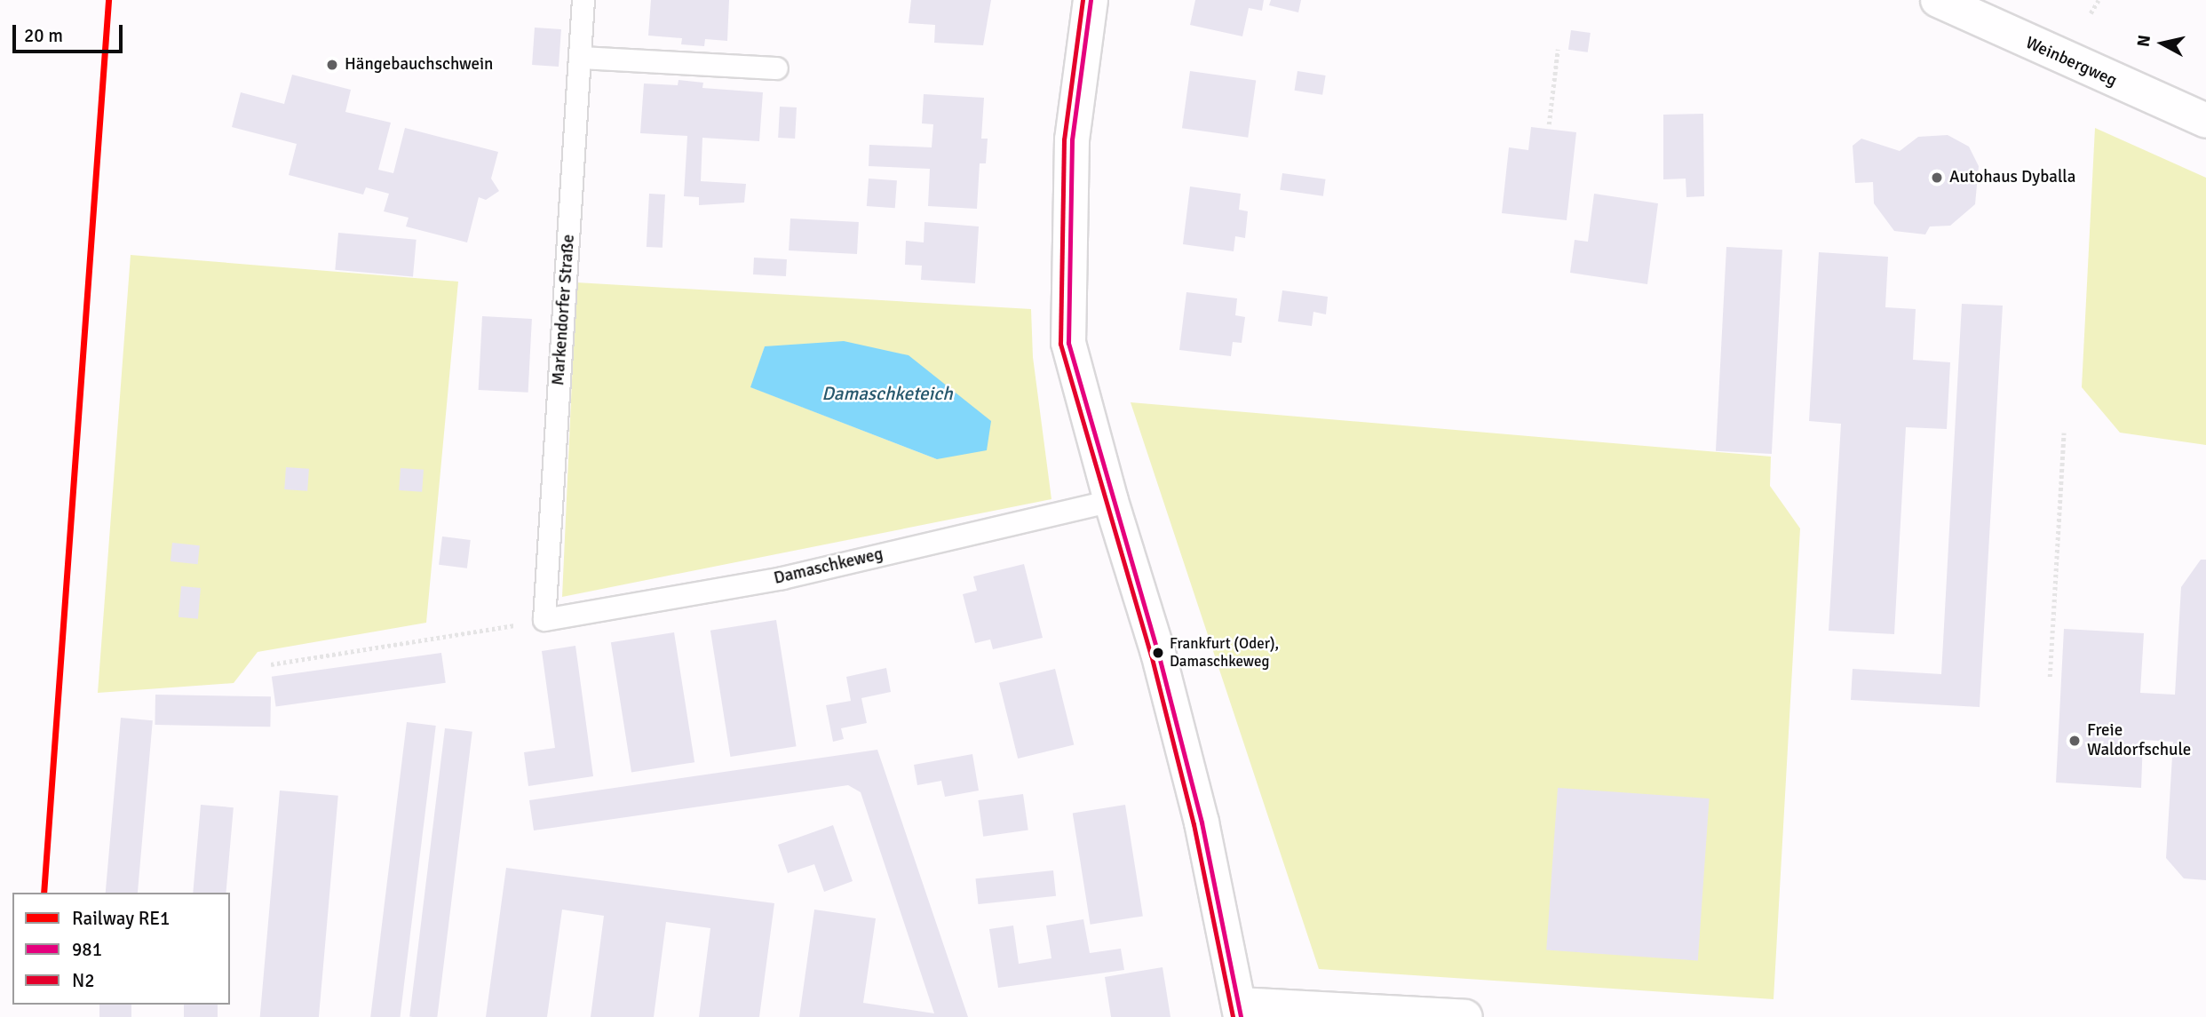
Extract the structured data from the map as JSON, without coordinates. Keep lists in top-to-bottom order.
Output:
{
  "streets": {
    "street": ["Weinbergweg"],
    "lane": ["Markendorfer Straße", "Damaschkeweg"]
  },
  "crossings": [
    ["Markendorfer Straße", "Damaschkeweg"]
  ],
  "water": ["Damaschketeich"],
  "places": [
    "Hängebauchschwein",
    "Autohaus Dyballa",
    "Frankfurt (Oder), Damaschkeweg",
    "Freie Waldorfschule"
  ],
  "lines": ["rail line RE1", "transit line 981", "transit line N2"],
  "legend": ["Railway RE1", "981", "N2"],
  "scale_bar": "20 m",
  "north": "left"
}
